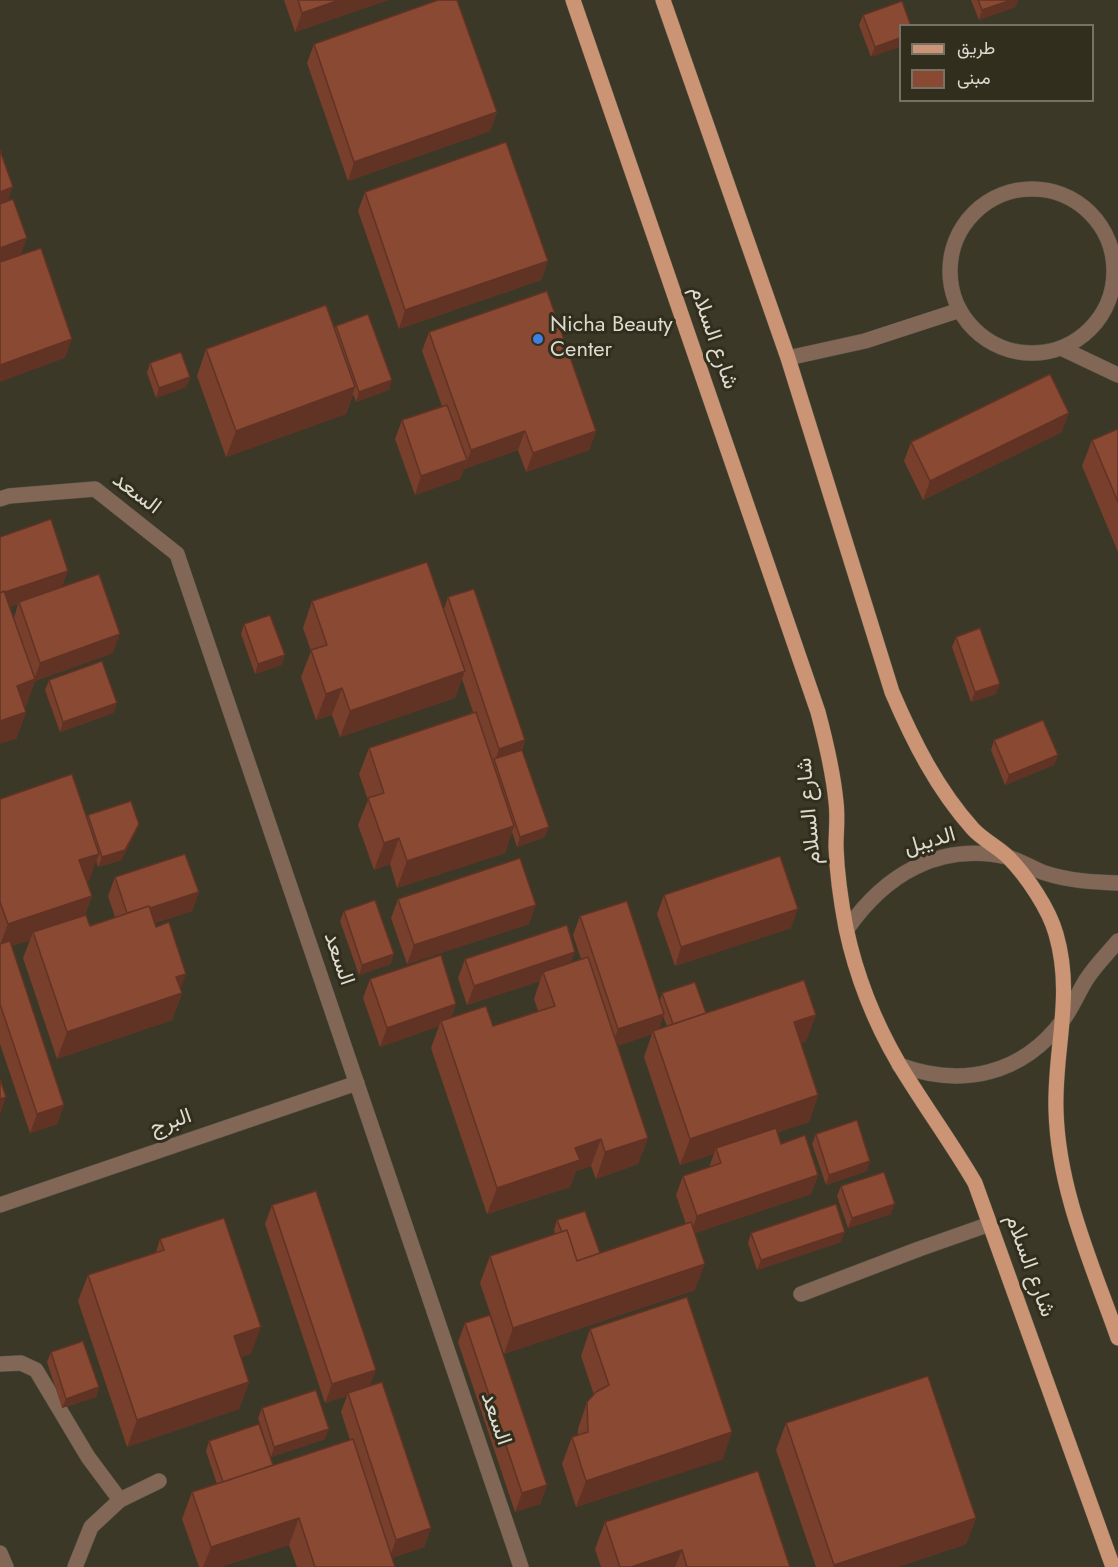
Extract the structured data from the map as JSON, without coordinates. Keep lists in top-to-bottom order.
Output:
{
  "streets": {
    "main road": ["شارع السلام"],
    "street": ["السعد", "الديبل", "البرج"]
  },
  "crossings": [
    ["شارع السلام", "الديبل"],
    ["السعد", "البرج"]
  ],
  "places": ["Nicha Beauty Center"],
  "legend": ["طريق", "مبنى"]
}
